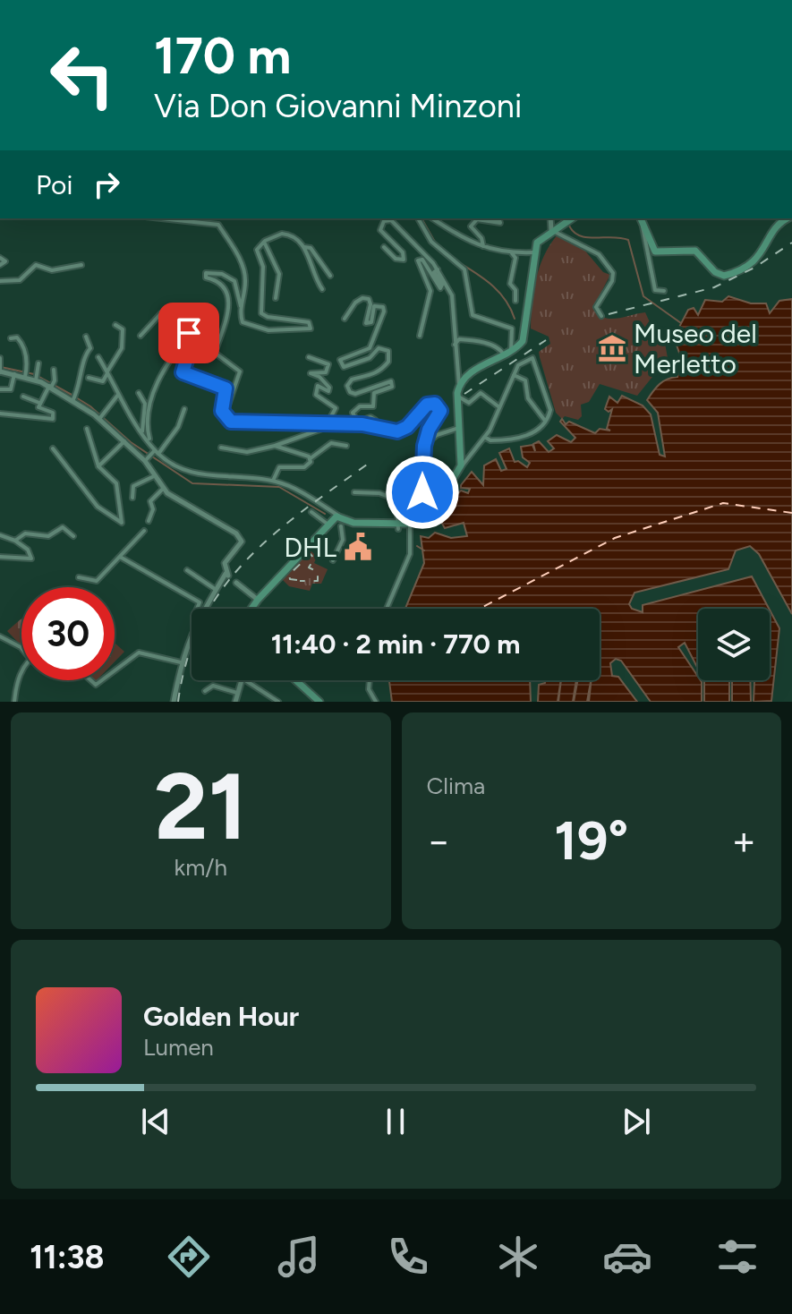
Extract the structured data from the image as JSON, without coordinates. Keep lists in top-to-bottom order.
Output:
{
  "places": {
    "museum": ["Museo del Merletto"],
    "public building": ["DHL"]
  },
  "page": {
    "turn": ["170 m", "Via Don Giovanni Minzoni"],
    "then": "Poi",
    "limit": "30",
    "trip": "11:40 · 2 min · 770 m",
    "tile": [
      ["21", "km/h"],
      "Clima"
    ],
    "heat": ["−", "19°", "+"],
    "song": ["Golden Hour", "Lumen"],
    "tabs": "11:38"
  }
}
